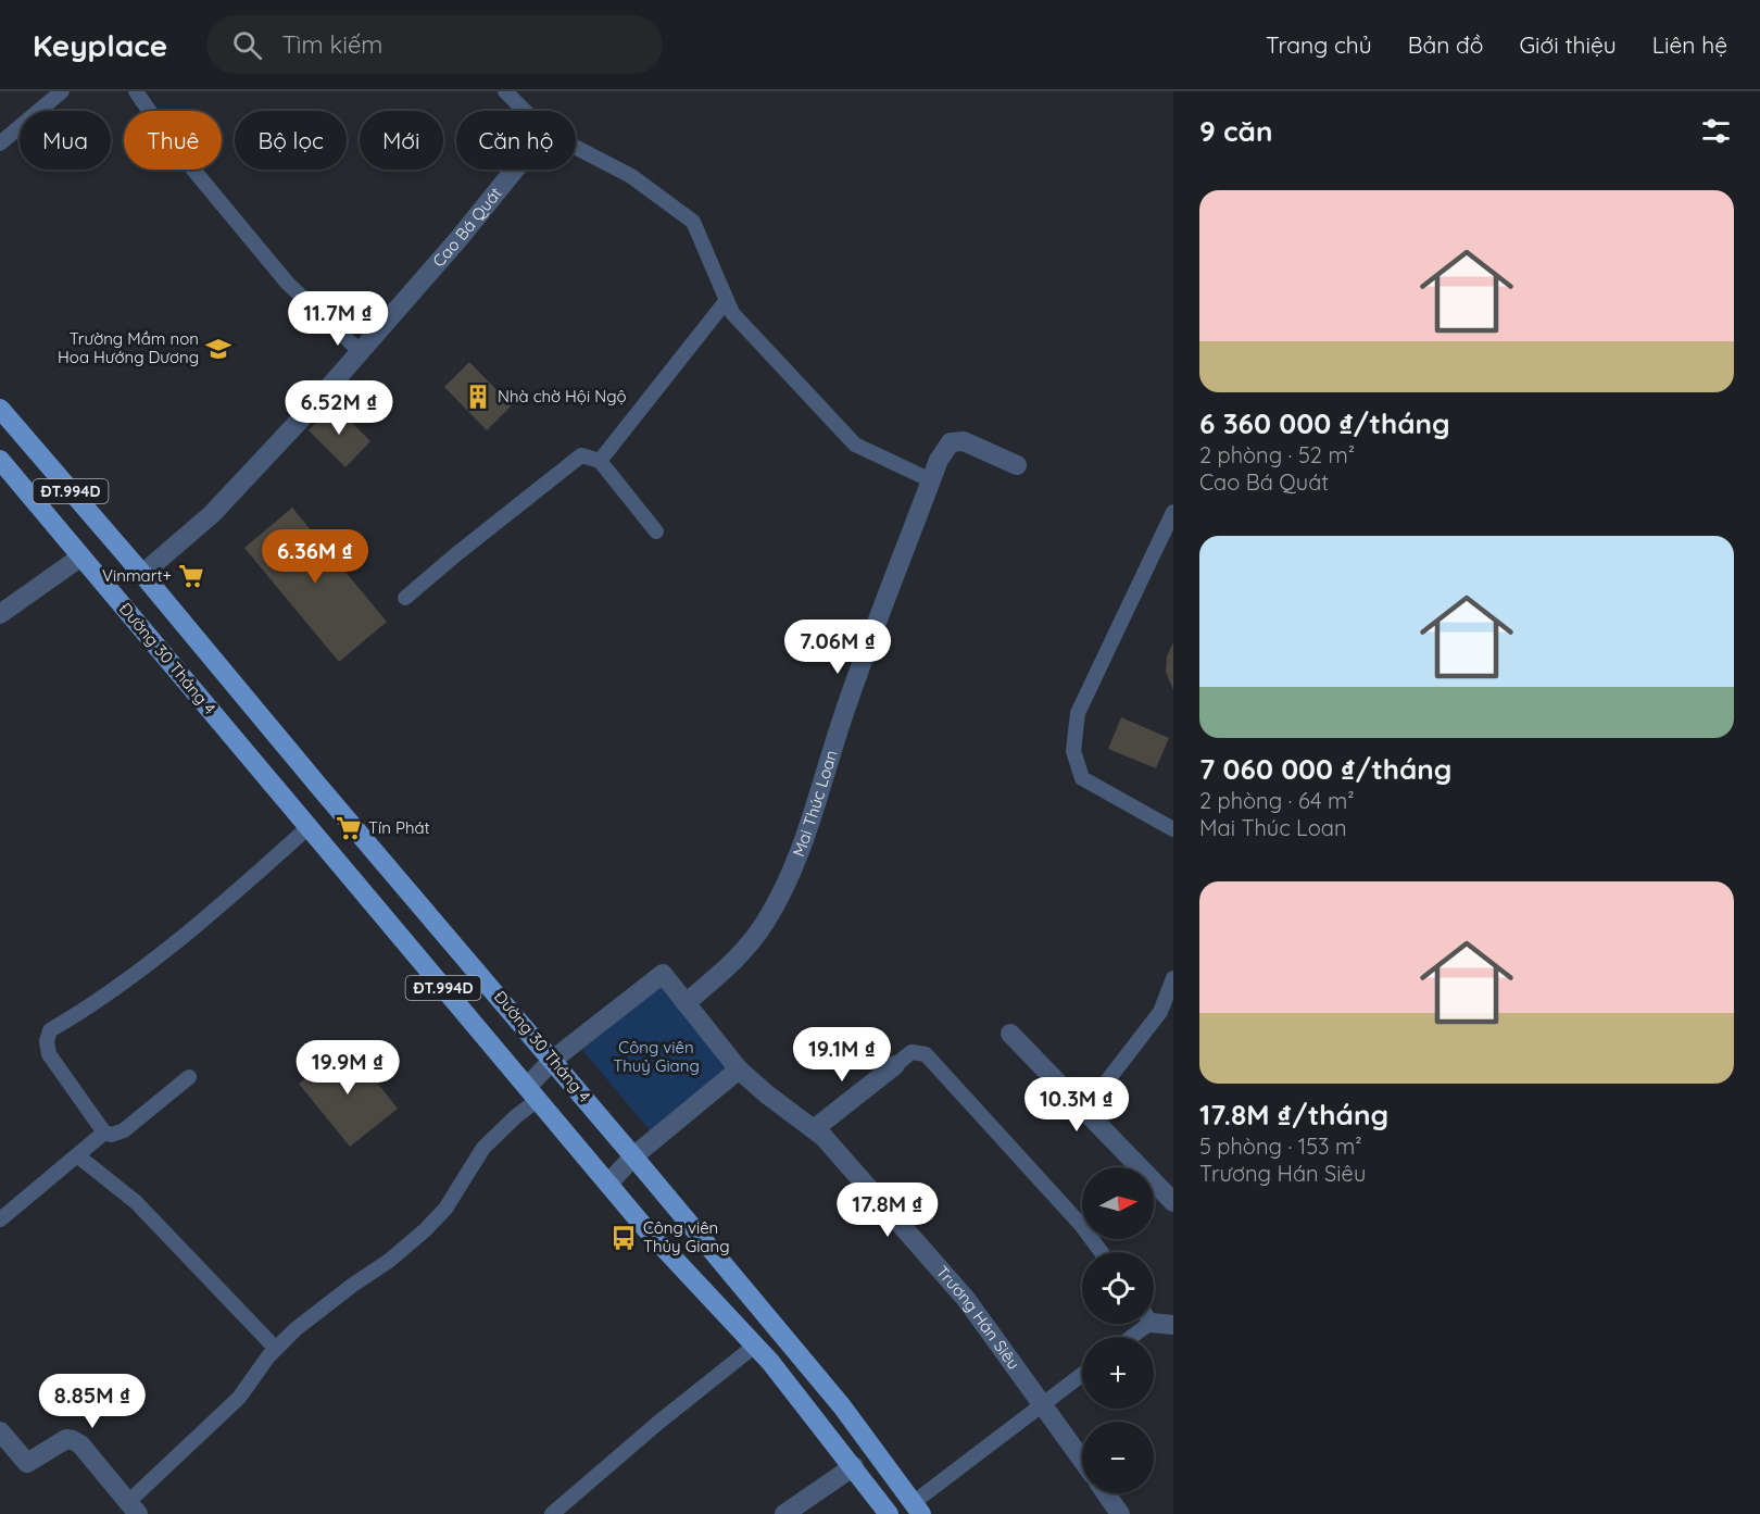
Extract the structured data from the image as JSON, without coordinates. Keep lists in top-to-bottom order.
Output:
{
  "streets": {
    "main road": ["ĐT.994D", "Đường 30 Tháng 4"],
    "street": ["Cao Bá Quát", "Mai Thúc Loan", "Trương Hán Siêu"]
  },
  "crossings": [
    ["Cao Bá Quát", "Đường 30 Tháng 4"],
    ["Mai Thúc Loan", "Trương Hán Siêu"]
  ],
  "parks": ["Công viên Thuỷ Giang"],
  "places": {
    "school or university": ["Trường Mầm non Hoa Hướng Dương"],
    "building": ["Nhà chờ Hội Ngộ"],
    "supermarket": ["Vinmart+", "Tín Phát"],
    "bus stop": ["Công viên Thủy Giang"]
  },
  "north": "right",
  "page": {
    "header": "Keyplace",
    "search": "Tìm kiếm",
    "nav": [
      "Trang chủ",
      "Bản đồ",
      "Giới thiệu",
      "Liên hệ"
    ],
    "heading": "9 căn",
    "chip": [
      "Mua",
      "Thuê",
      "Bộ lọc",
      "Mới",
      "Căn hộ"
    ],
    "list": [
      {
        "name": "6 360 000 ₫/tháng",
        "note": "2 phòng · 52 m² · Cao Bá Quát"
      },
      {
        "name": "7 060 000 ₫/tháng",
        "note": "2 phòng · 64 m² · Mai Thúc Loan"
      },
      {
        "name": "17.8M ₫/tháng",
        "note": "5 phòng · 153 m² · Trương Hán Siêu"
      }
    ],
    "price": [
      "11.7M ₫",
      "6.52M ₫",
      "6.36M ₫",
      "7.06M ₫",
      "19.1M ₫",
      "19.9M ₫",
      "10.3M ₫",
      "17.8M ₫",
      "8.85M ₫"
    ],
    "map_buttons": ["+", "−"]
  }
}
